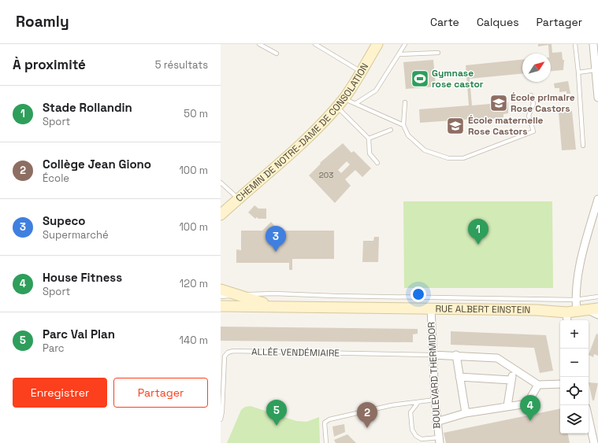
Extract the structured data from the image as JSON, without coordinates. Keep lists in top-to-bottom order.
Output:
{
  "streets": {
    "street": ["CHEMIN DE NOTRE-DAME DE CONSOLATION", "RUE ALBERT EINSTEIN", "BOULEVARD THERMIDOR"],
    "lane": ["ALLÉE VENDÉMIAIRE"]
  },
  "crossings": [
    ["RUE ALBERT EINSTEIN", "BOULEVARD THERMIDOR"],
    ["ALLÉE VENDÉMIAIRE", "BOULEVARD THERMIDOR"]
  ],
  "places": {
    "sports": ["Gymnase rose castor"],
    "school or university": ["École primaire Rose Castors", "École maternelle Rose Castors"]
  },
  "house_numbers": ["203"],
  "north": "top right",
  "page": {
    "header": "Roamly",
    "nav": ["Carte", "Calques", "Partager"],
    "heading": ["À proximité", "5 résultats"],
    "list": [
      {
        "mark": "1",
        "name": "Stade Rollandin",
        "note": "Sport",
        "value": "50 m"
      },
      {
        "mark": "2",
        "name": "Collège Jean Giono",
        "note": "École",
        "value": "100 m"
      },
      {
        "mark": "3",
        "name": "Supeco",
        "note": "Supermarché",
        "value": "100 m"
      },
      {
        "mark": "4",
        "name": "House Fitness",
        "note": "Sport",
        "value": "120 m"
      },
      {
        "mark": "5",
        "name": "Parc Val Plan",
        "note": "Parc",
        "value": "140 m"
      }
    ],
    "pins": [
      "1",
      "3",
      "4",
      "5",
      "2"
    ],
    "map_buttons": ["+", "−"],
    "buttons": ["Enregistrer", "Partager"]
  }
}
